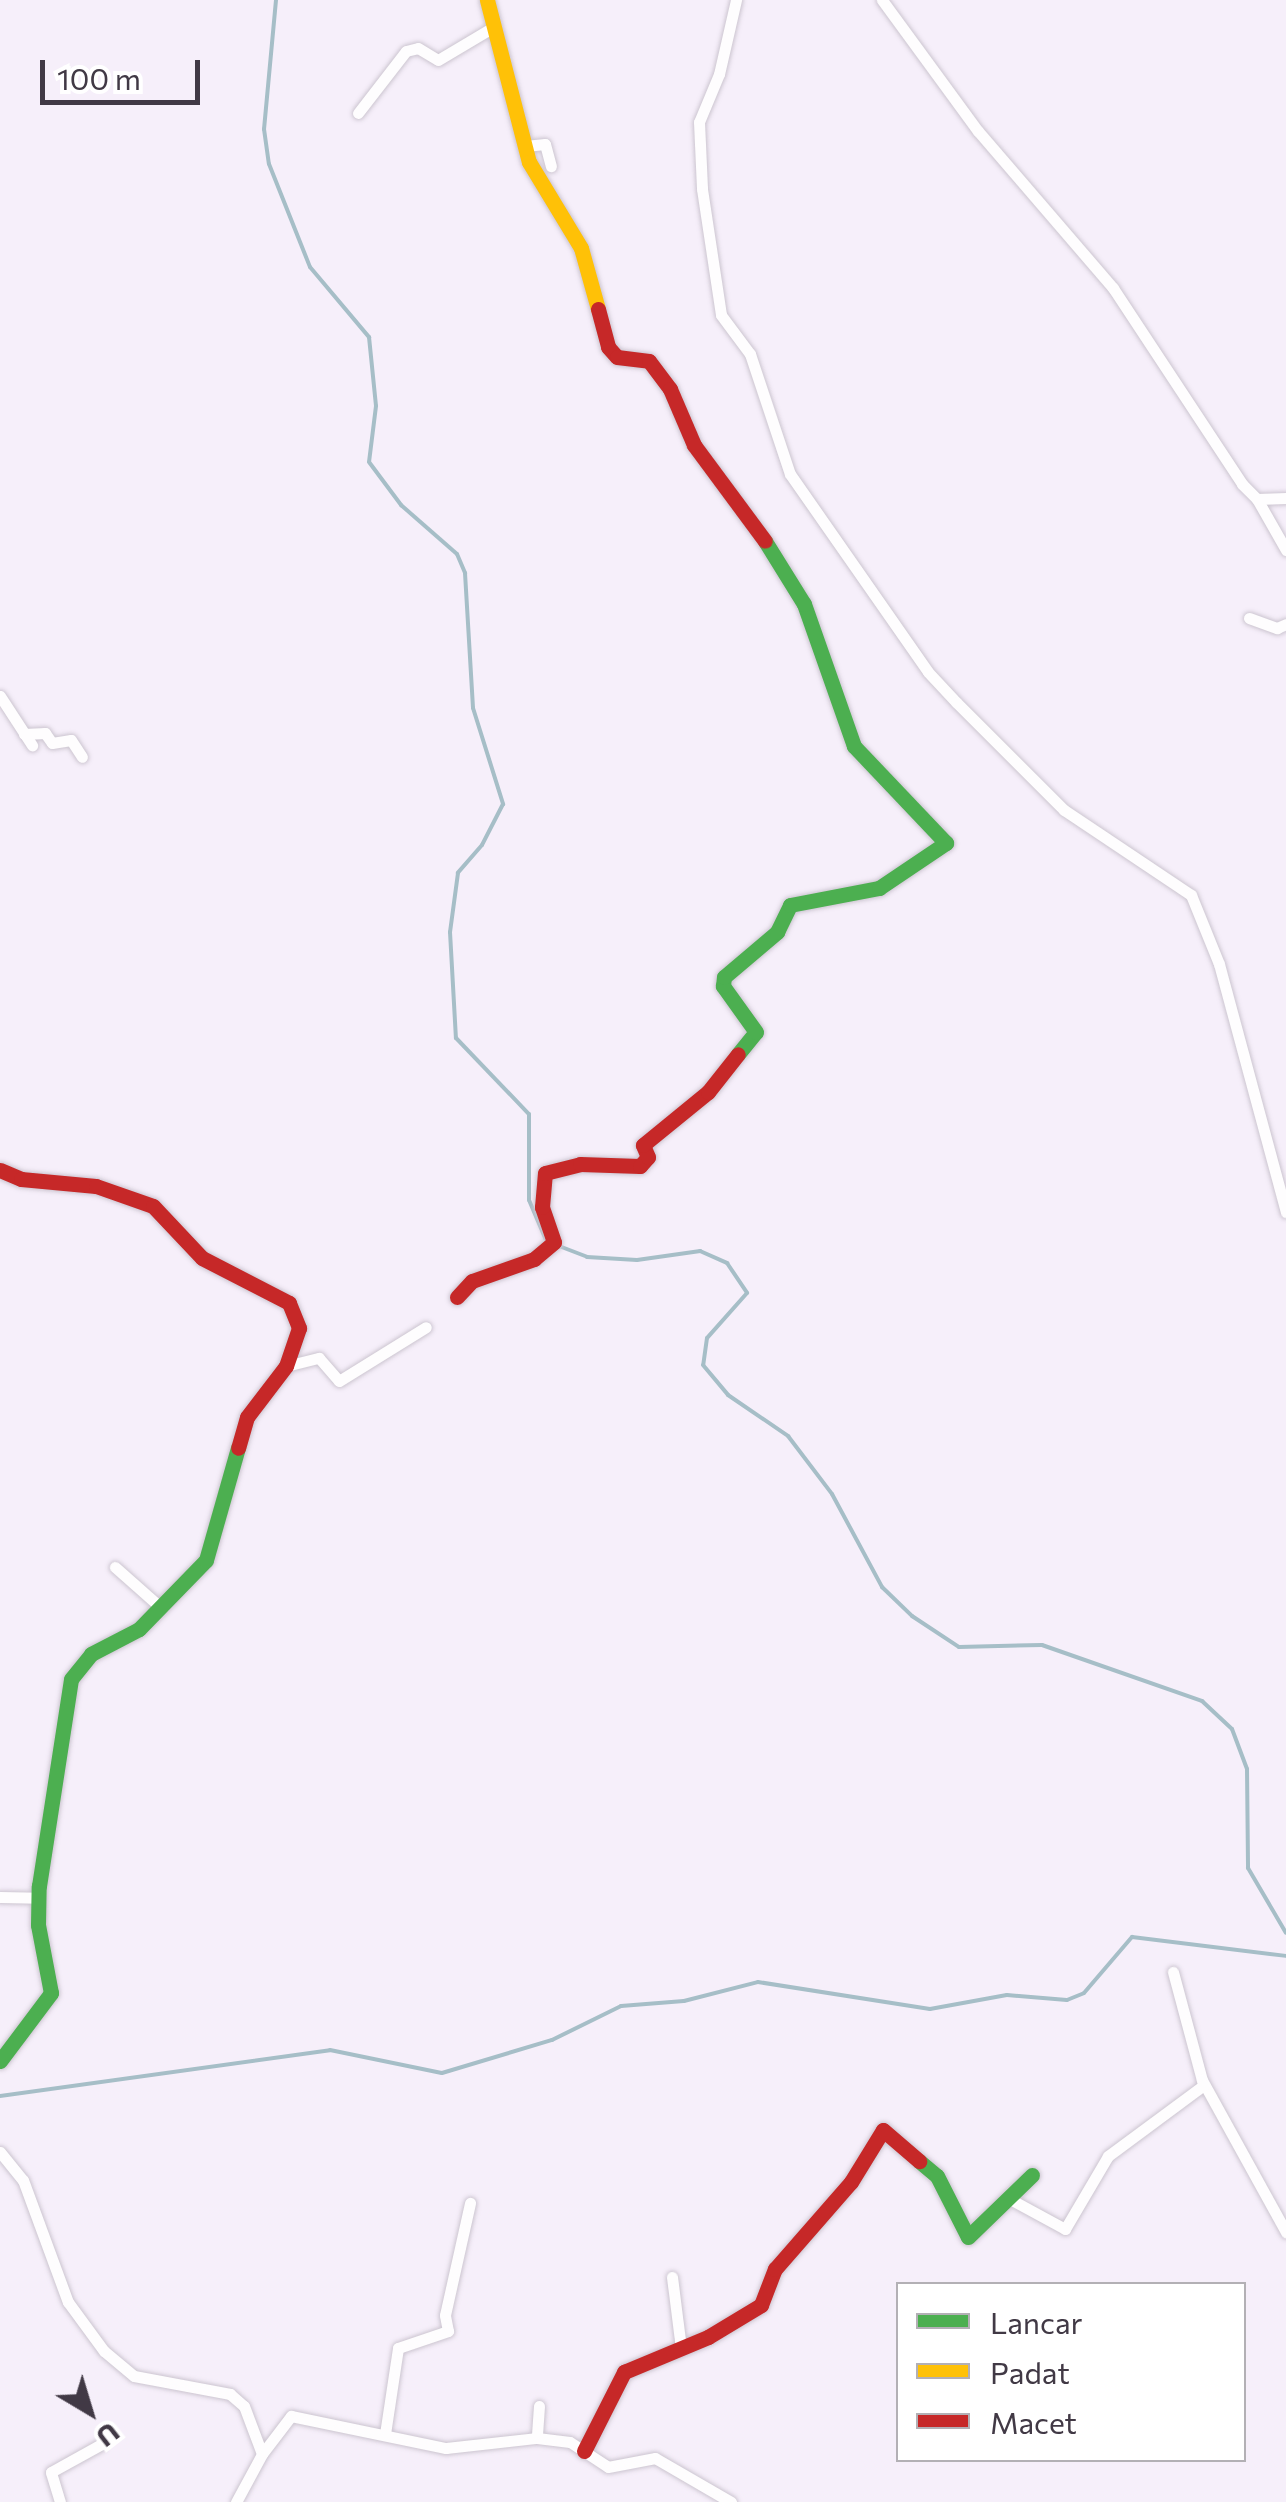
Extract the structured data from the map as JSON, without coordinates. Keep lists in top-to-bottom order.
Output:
{
  "legend": ["Lancar", "Padat", "Macet"],
  "scale_bar": "100 m",
  "north": "bottom right"
}
